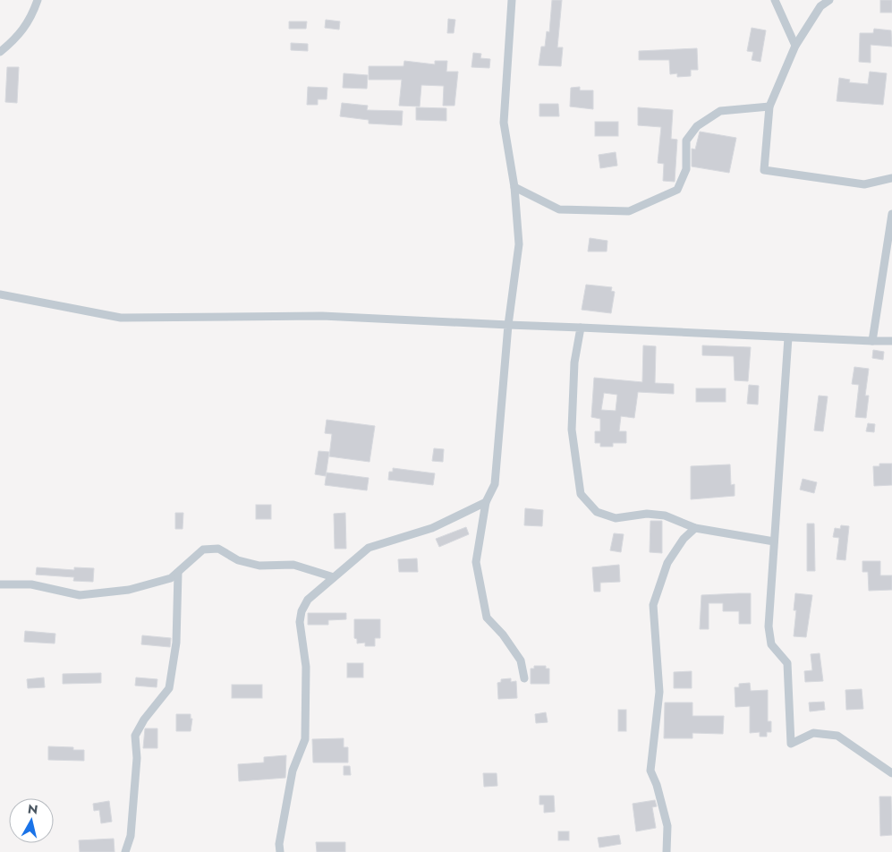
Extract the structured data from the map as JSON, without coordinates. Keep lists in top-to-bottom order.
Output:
{
  "north": "top"
}
